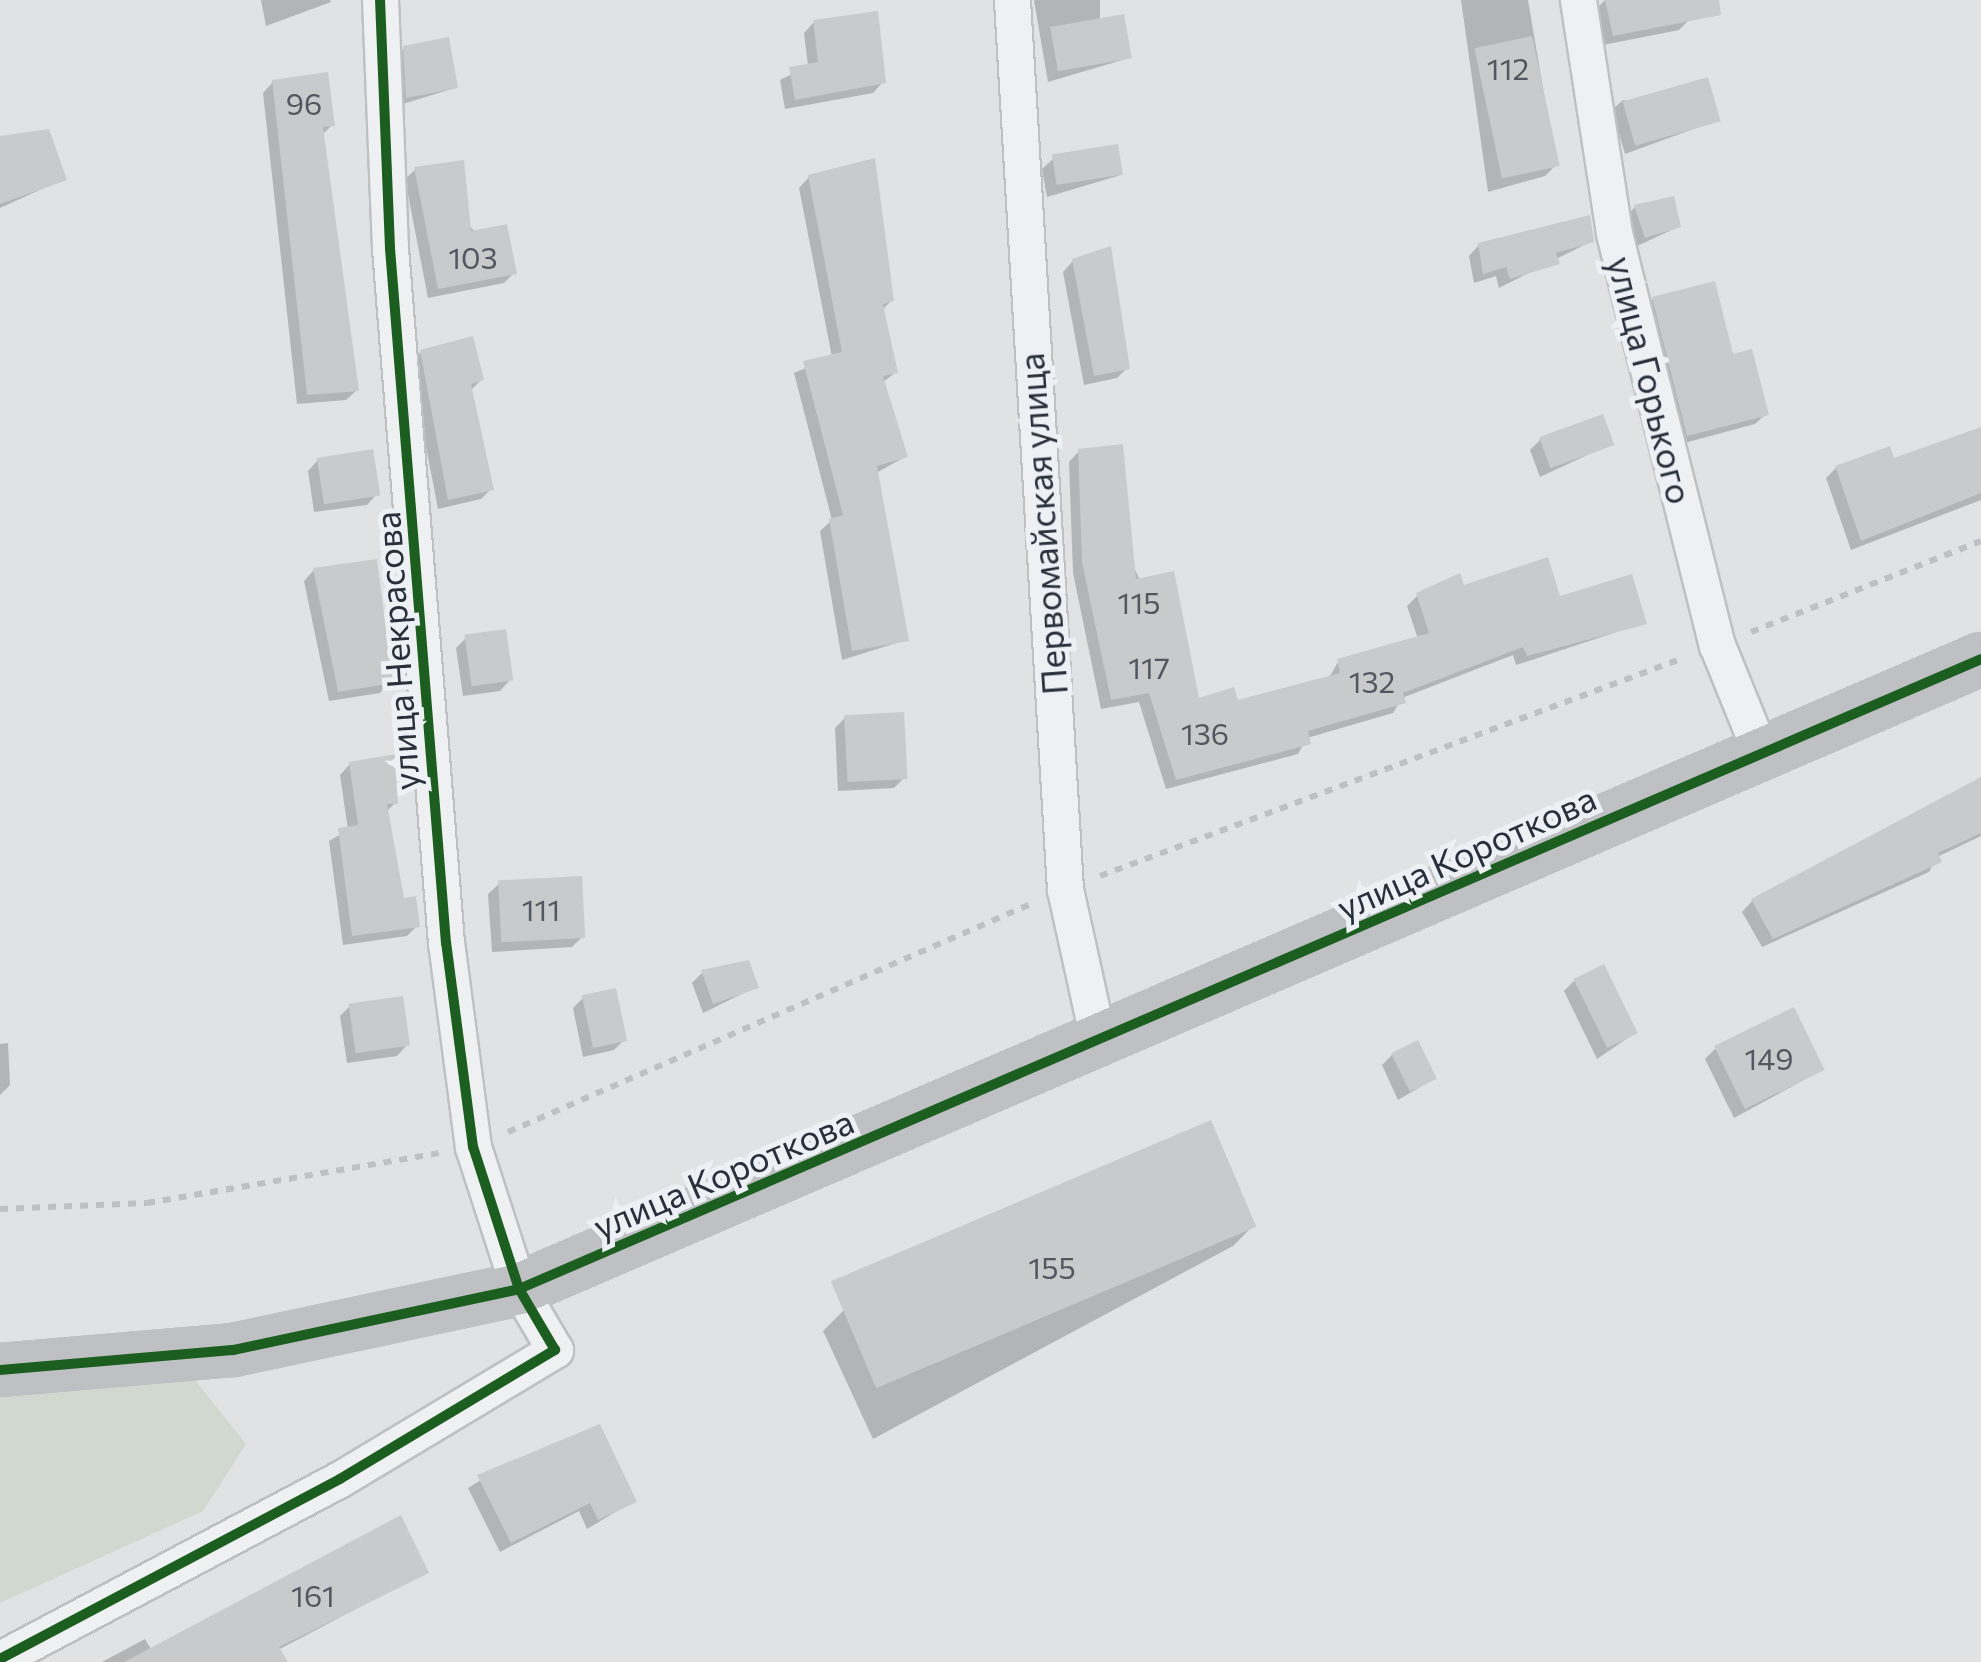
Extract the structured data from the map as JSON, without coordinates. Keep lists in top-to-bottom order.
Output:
{
  "streets": {
    "street": [
      "улица Горького",
      "Первомайская улица",
      "улица Некрасова",
      "улица Короткова"
    ]
  },
  "crossings": [
    ["улица Горького", "улица Короткова"],
    ["Первомайская улица", "улица Короткова"],
    ["улица Некрасова", "улица Короткова"]
  ],
  "house_numbers": [
    "112",
    "96",
    "103",
    "115",
    "117",
    "132",
    "136",
    "111",
    "149",
    "155",
    "161"
  ]
}
